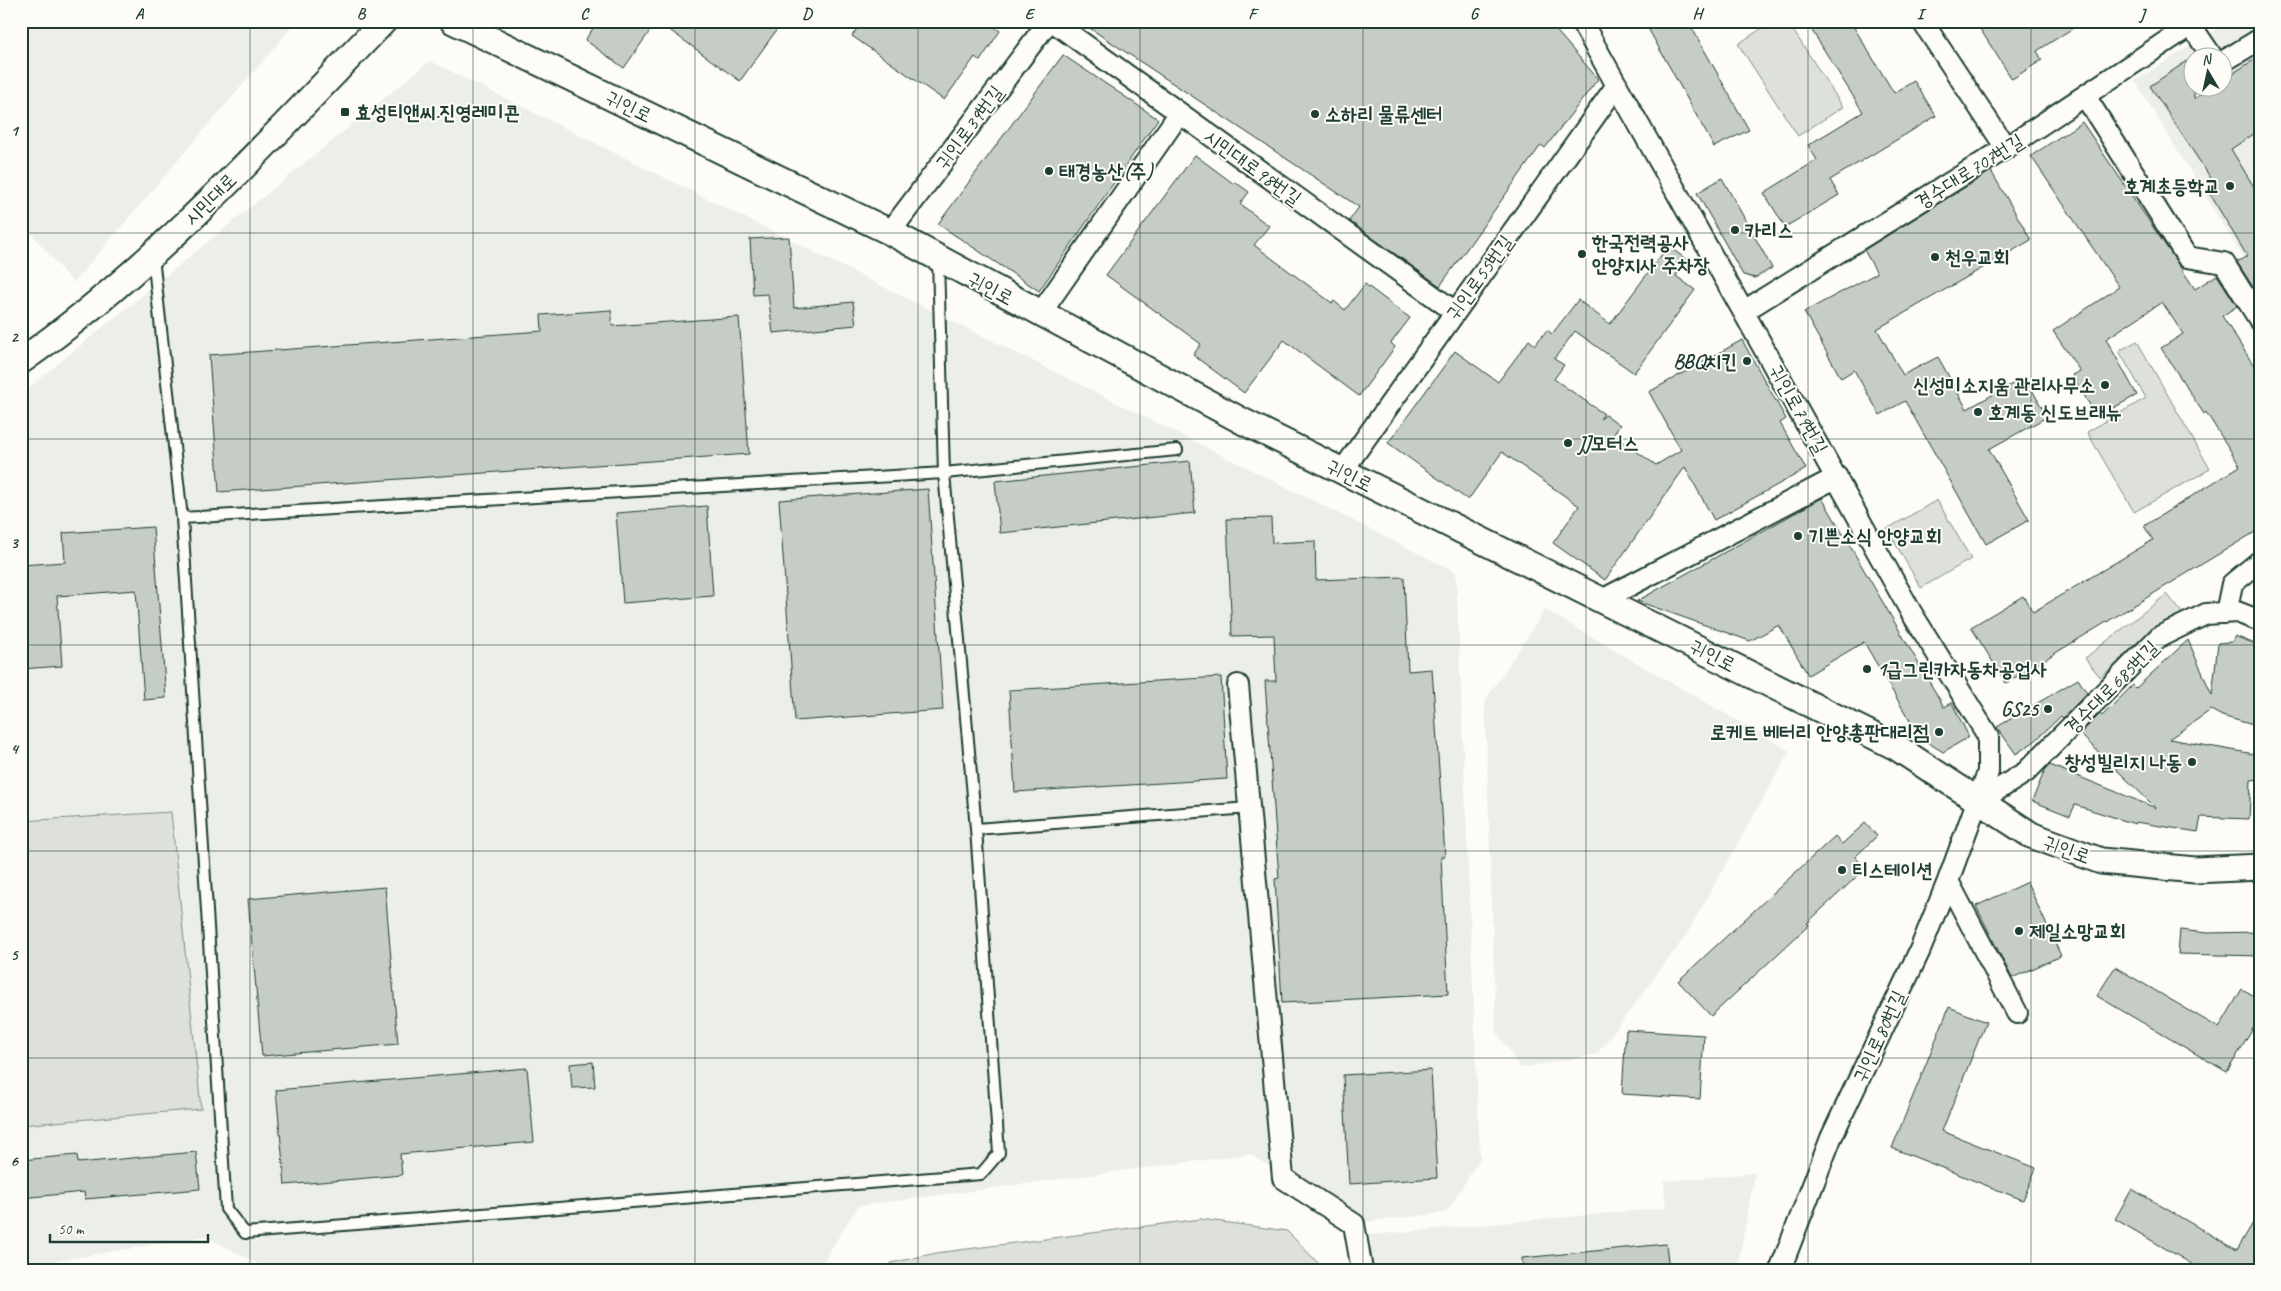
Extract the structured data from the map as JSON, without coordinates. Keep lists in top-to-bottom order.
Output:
{
  "streets": {
    "street": [
      "귀인로",
      "귀인로39번길",
      "시민대로98번길",
      "경수대로707번길",
      "시민대로",
      "귀인로55번길",
      "귀인로79번길",
      "경수대로685번길",
      "귀인로80번길"
    ]
  },
  "crossings": [
    ["귀인로", "귀인로39번길"],
    ["귀인로", "귀인로55번길"],
    ["귀인로", "귀인로79번길"],
    ["귀인로", "경수대로685번길"],
    ["귀인로", "귀인로80번길"],
    ["귀인로39번길", "시민대로98번길"],
    ["시민대로98번길", "귀인로55번길"],
    ["경수대로707번길", "귀인로79번길"],
    ["귀인로55번길", "귀인로79번길"],
    ["귀인로79번길", "경수대로685번길"],
    ["귀인로79번길", "귀인로80번길"],
    ["경수대로685번길", "귀인로80번길"]
  ],
  "places": {
    "transit": ["효성티앤씨.진영레미콘"],
    "other": [
      "소하리 물류센터",
      "태경농산(주)",
      "호계초등학교",
      "카리스",
      "한국전력공사 안양지사 주차장",
      "천우교회",
      "BBQ치킨",
      "신성미소지움 관리사무소",
      "호계동 신도브래뉴",
      "JJ모터스",
      "기쁜소식 안양교회",
      "1급그린카자동차공업사",
      "GS25",
      "로케트 베터리 안양총판대리점",
      "창성빌리지 나동",
      "티스테이션",
      "제일소망교회"
    ]
  },
  "scale_bar": "50 m",
  "north": "top",
  "grid": {
    "columns": [
      "A",
      "B",
      "C",
      "D",
      "E",
      "F",
      "G",
      "H",
      "I",
      "J"
    ],
    "rows": [
      "1",
      "2",
      "3",
      "4",
      "5",
      "6"
    ]
  }
}
